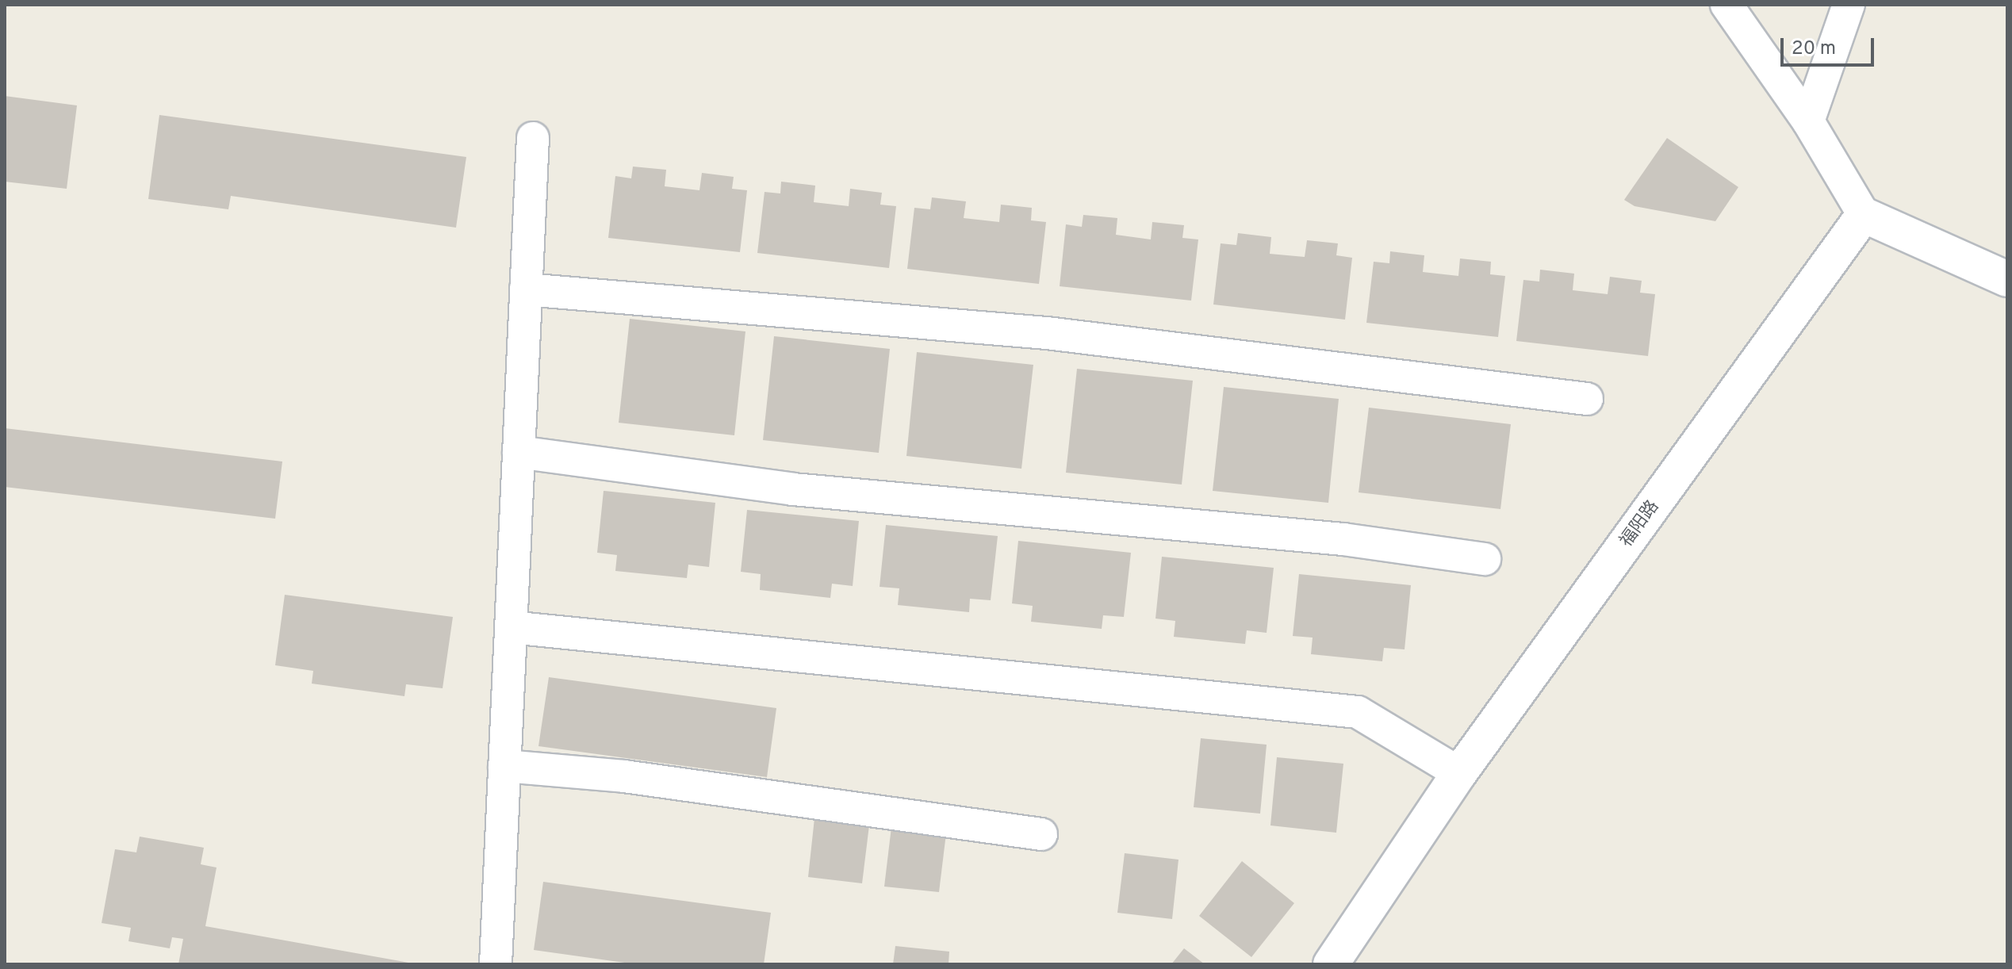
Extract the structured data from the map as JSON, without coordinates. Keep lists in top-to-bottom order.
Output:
{
  "streets": {
    "street": ["福阳路"]
  },
  "scale_bar": "20 m"
}
